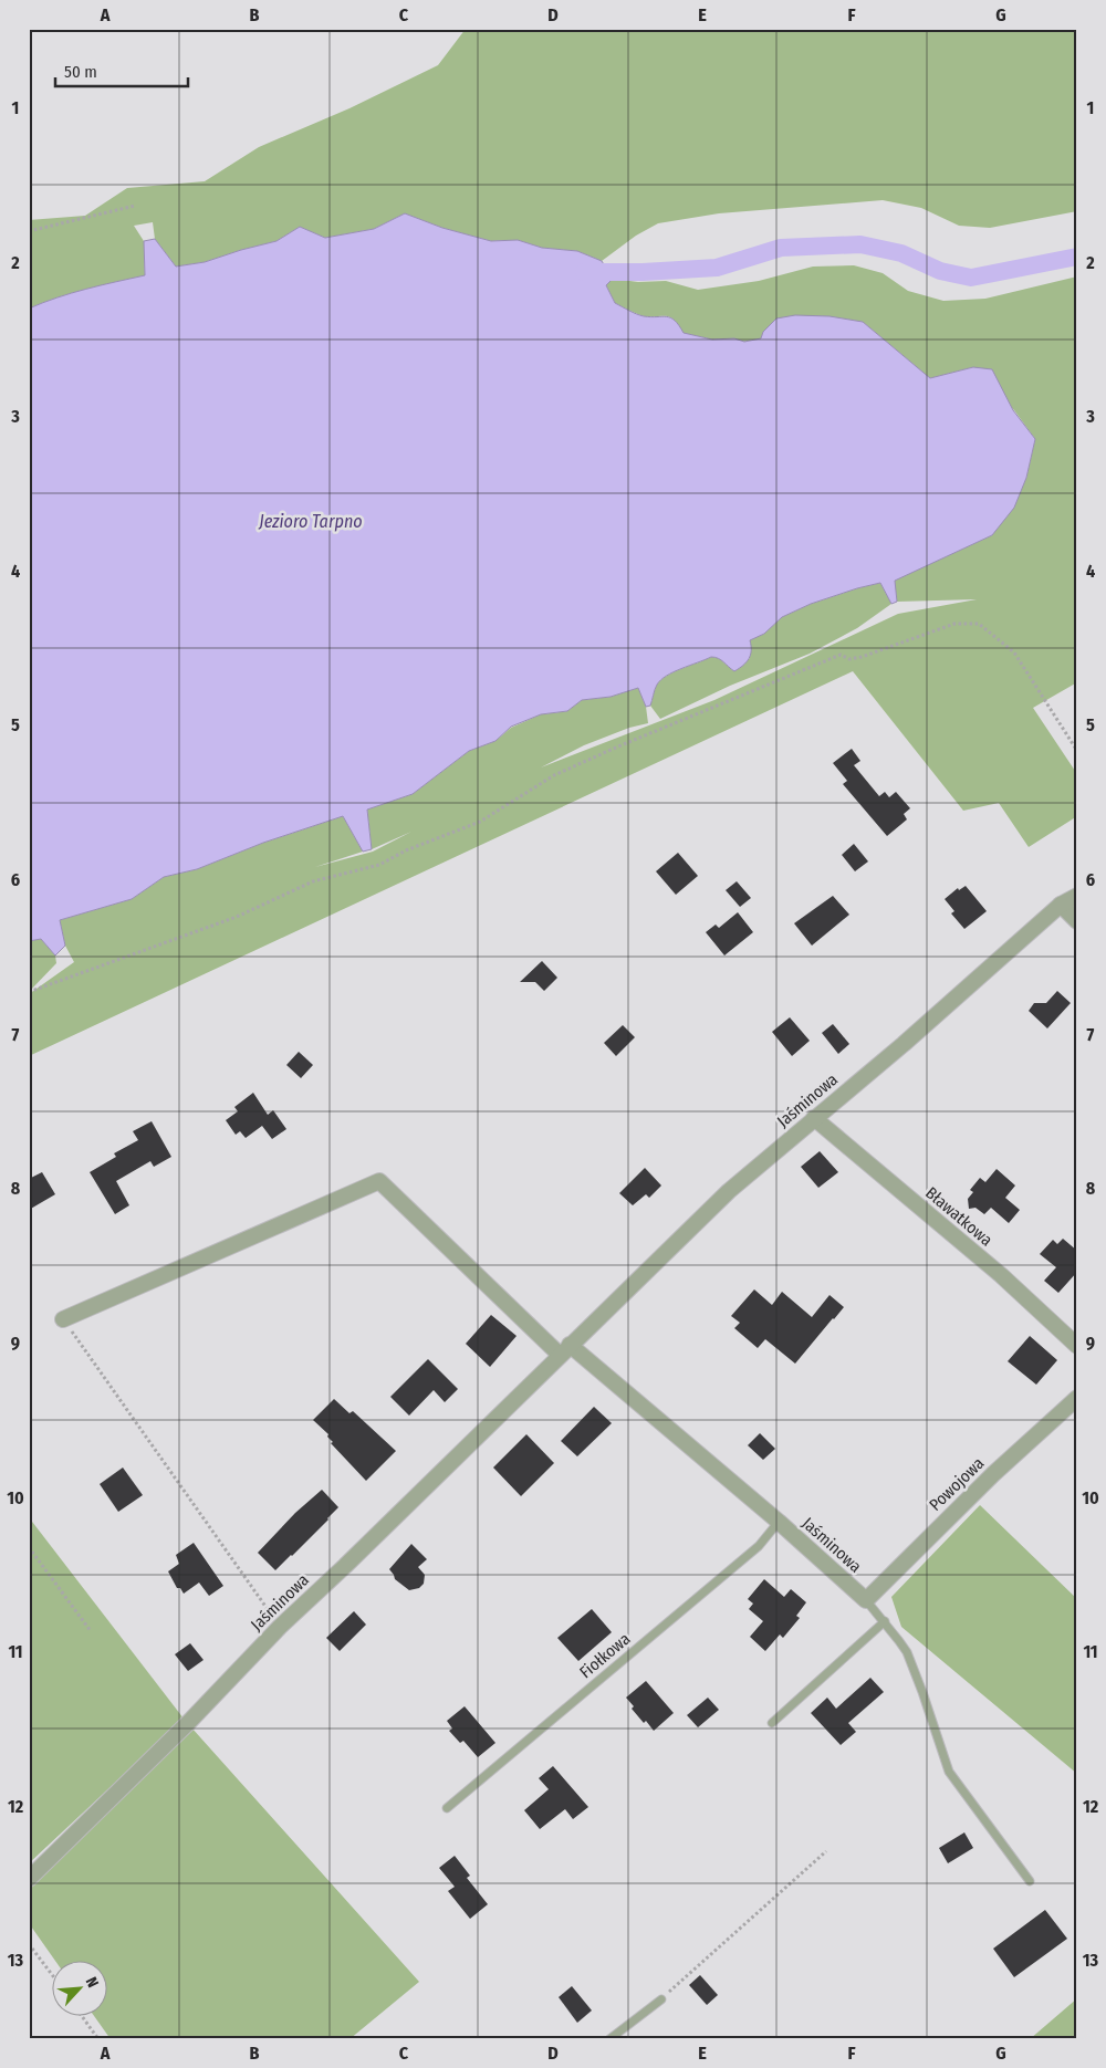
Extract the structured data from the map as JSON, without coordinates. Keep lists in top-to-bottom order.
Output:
{
  "streets": {
    "street": ["Jaśminowa", "Bławatkowa", "Powojowa"],
    "lane": ["Fiołkowa"]
  },
  "crossings": [
    ["Jaśminowa", "Bławatkowa"],
    ["Jaśminowa", "Powojowa"],
    ["Jaśminowa", "Fiołkowa"]
  ],
  "water": ["Jezioro Tarpno"],
  "scale_bar": "50 m",
  "north": "top right",
  "grid": {
    "columns": [
      "A",
      "B",
      "C",
      "D",
      "E",
      "F",
      "G"
    ],
    "rows": [
      "1",
      "2",
      "3",
      "4",
      "5",
      "6",
      "7",
      "8",
      "9",
      "10",
      "11",
      "12",
      "13"
    ]
  }
}
